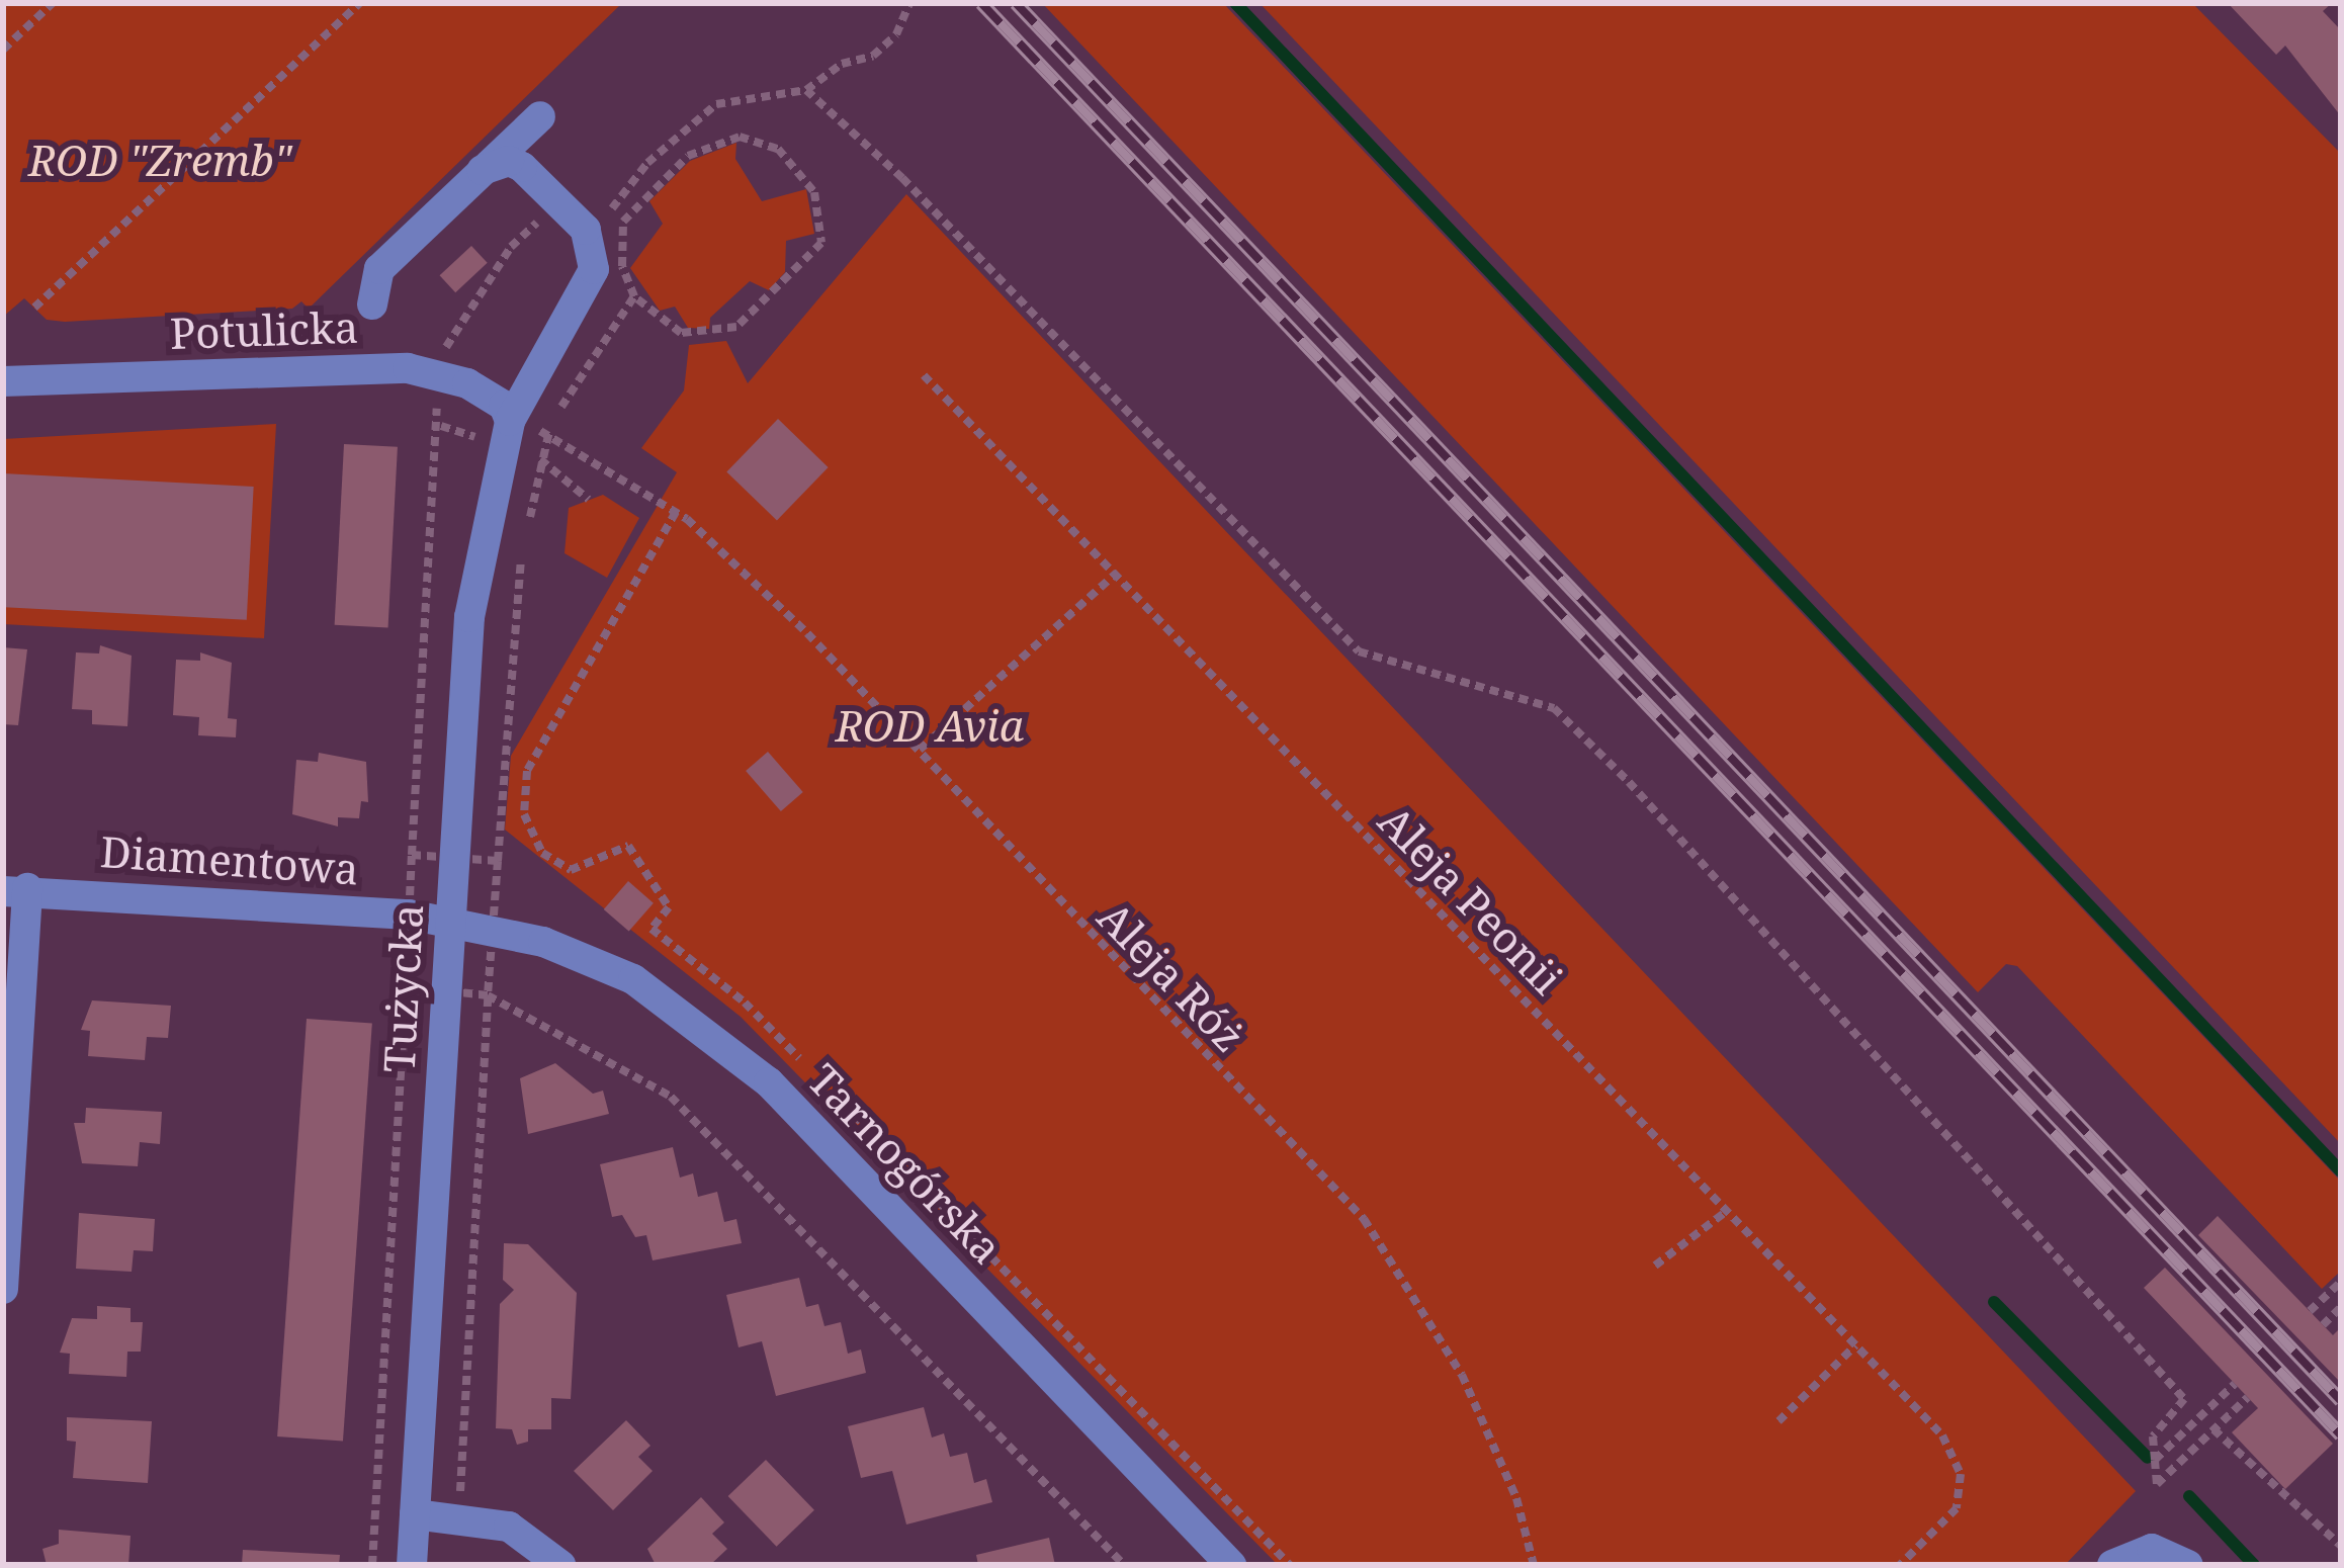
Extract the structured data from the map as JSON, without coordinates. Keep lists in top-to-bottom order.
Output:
{
  "streets": {
    "street": [
      "Potulicka",
      "Diamentowa",
      "Tużycka",
      "Tarnogórska"
    ],
    "path": ["Aleja Peonii", "Aleja Róż"]
  },
  "crossings": [
    ["Potulicka", "Aleja Róż"],
    ["Potulicka", "Tużycka"],
    ["Diamentowa", "Tużycka"],
    ["Diamentowa", "Tarnogórska"],
    ["Aleja Róż", "Tużycka"],
    ["Tużycka", "Tarnogórska"]
  ],
  "parks": ["ROD \"Zremb\"", "ROD Avia"]
}
